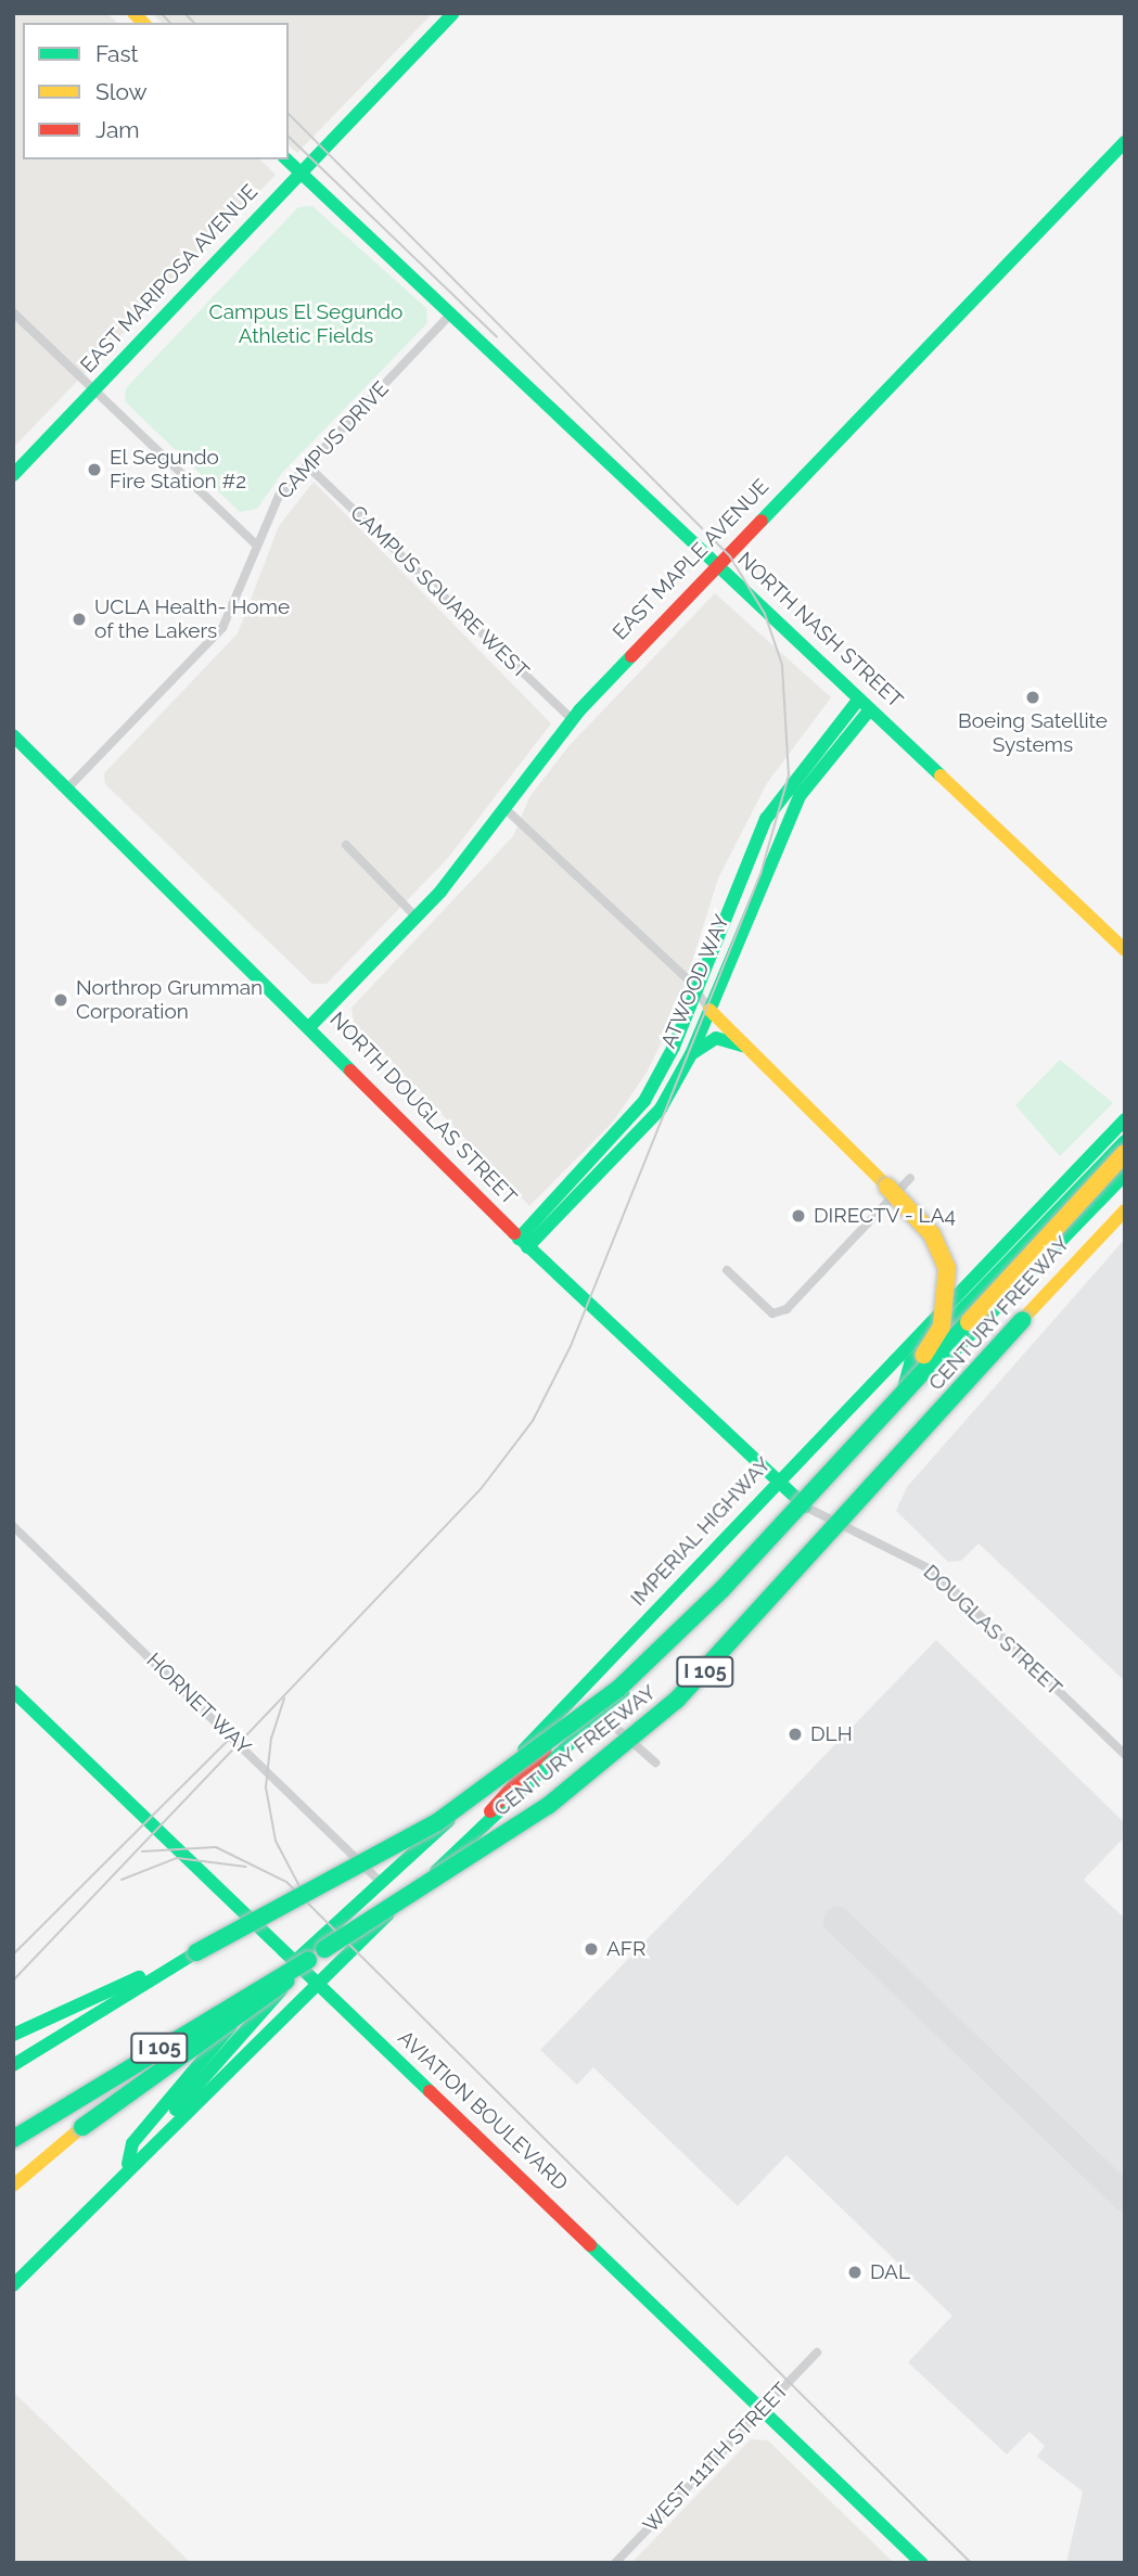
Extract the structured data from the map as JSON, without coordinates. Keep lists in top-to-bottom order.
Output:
{
  "streets": {
    "main road": [
      "EAST MARIPOSA AVENUE",
      "EAST MAPLE AVENUE",
      "NORTH NASH STREET",
      "ATWOOD WAY",
      "NORTH DOUGLAS STREET",
      "CENTURY FREEWAY",
      "IMPERIAL HIGHWAY",
      "I 105",
      "AVIATION BOULEVARD"
    ],
    "street": [
      "CAMPUS DRIVE",
      "CAMPUS SQUARE WEST",
      "DOUGLAS STREET",
      "HORNET WAY",
      "WEST 111TH STREET"
    ]
  },
  "crossings": [
    ["EAST MARIPOSA AVENUE", "NORTH NASH STREET"],
    ["CAMPUS DRIVE", "CAMPUS SQUARE WEST"],
    ["CAMPUS DRIVE", "NORTH NASH STREET"],
    ["CAMPUS DRIVE", "NORTH DOUGLAS STREET"],
    ["EAST MAPLE AVENUE", "CAMPUS SQUARE WEST"],
    ["EAST MAPLE AVENUE", "NORTH NASH STREET"],
    ["EAST MAPLE AVENUE", "NORTH DOUGLAS STREET"],
    ["NORTH NASH STREET", "ATWOOD WAY"],
    ["ATWOOD WAY", "NORTH DOUGLAS STREET"],
    ["NORTH DOUGLAS STREET", "IMPERIAL HIGHWAY"],
    ["NORTH DOUGLAS STREET", "DOUGLAS STREET"],
    ["CENTURY FREEWAY", "IMPERIAL HIGHWAY"],
    ["CENTURY FREEWAY", "AVIATION BOULEVARD"],
    ["IMPERIAL HIGHWAY", "HORNET WAY"],
    ["IMPERIAL HIGHWAY", "AVIATION BOULEVARD"],
    ["AVIATION BOULEVARD", "WEST 111TH STREET"]
  ],
  "parks": ["Campus El Segundo Athletic Fields"],
  "places": [
    "El Segundo Fire Station #2",
    "UCLA Health- Home of the Lakers",
    "Boeing Satellite Systems",
    "Northrop Grumman Corporation",
    "DIRECTV - LA4",
    "DLH",
    "AFR",
    "DAL"
  ],
  "legend": ["Fast", "Slow", "Jam"]
}
